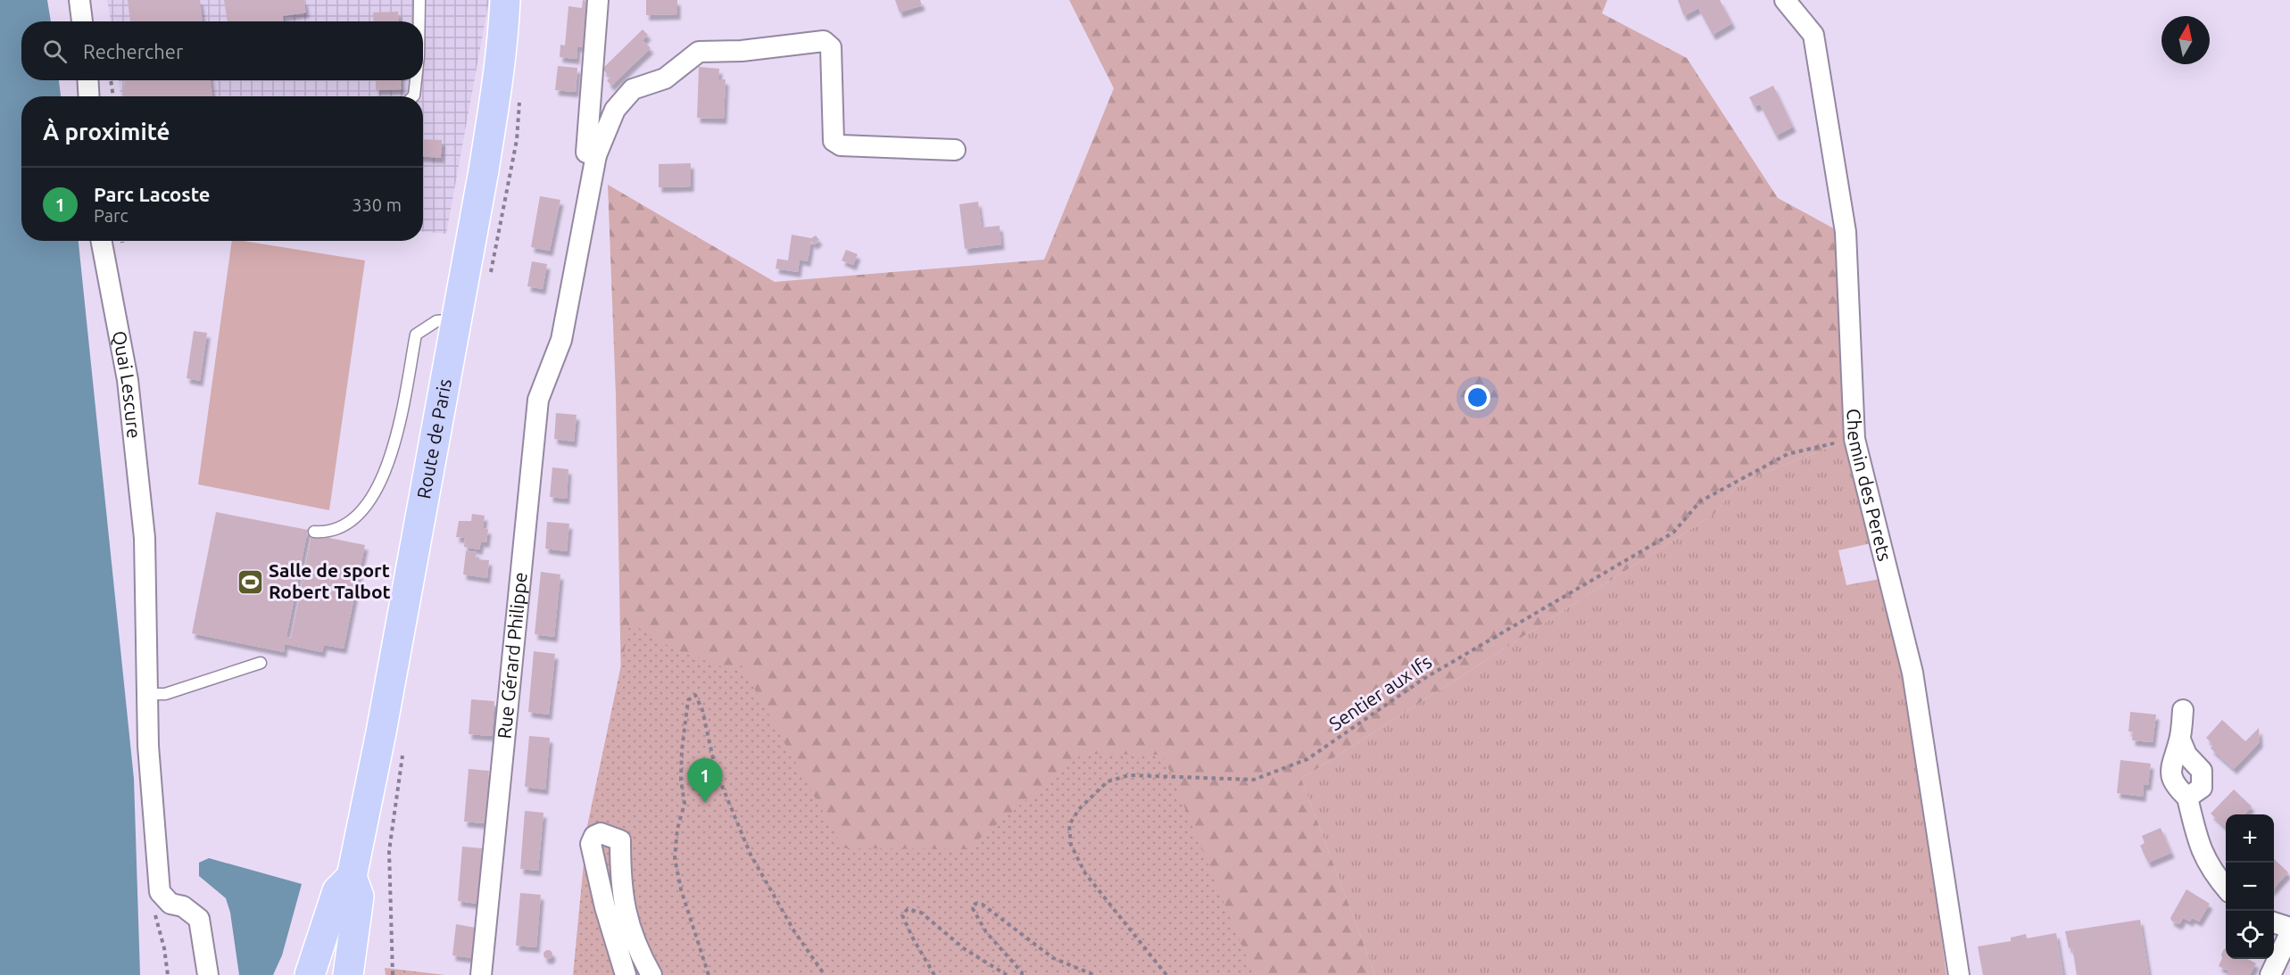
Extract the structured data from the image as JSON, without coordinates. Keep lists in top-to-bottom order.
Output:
{
  "streets": {
    "main road": ["Route de Paris"],
    "street": ["Quai Lescure", "Chemin des Perets", "Rue Gérard Philippe"],
    "path": ["Sentier aux Ifs"]
  },
  "crossings": [
    ["Chemin des Perets", "Sentier aux Ifs"]
  ],
  "places": {
    "sports": ["Salle de sport Robert Talbot"]
  },
  "north": "top",
  "page": {
    "search": "Rechercher",
    "heading": "À proximité",
    "list": [
      {
        "mark": "1",
        "name": "Parc Lacoste",
        "note": "Parc",
        "value": "330 m"
      }
    ],
    "pins": "1",
    "map_buttons": ["+", "−"]
  }
}
